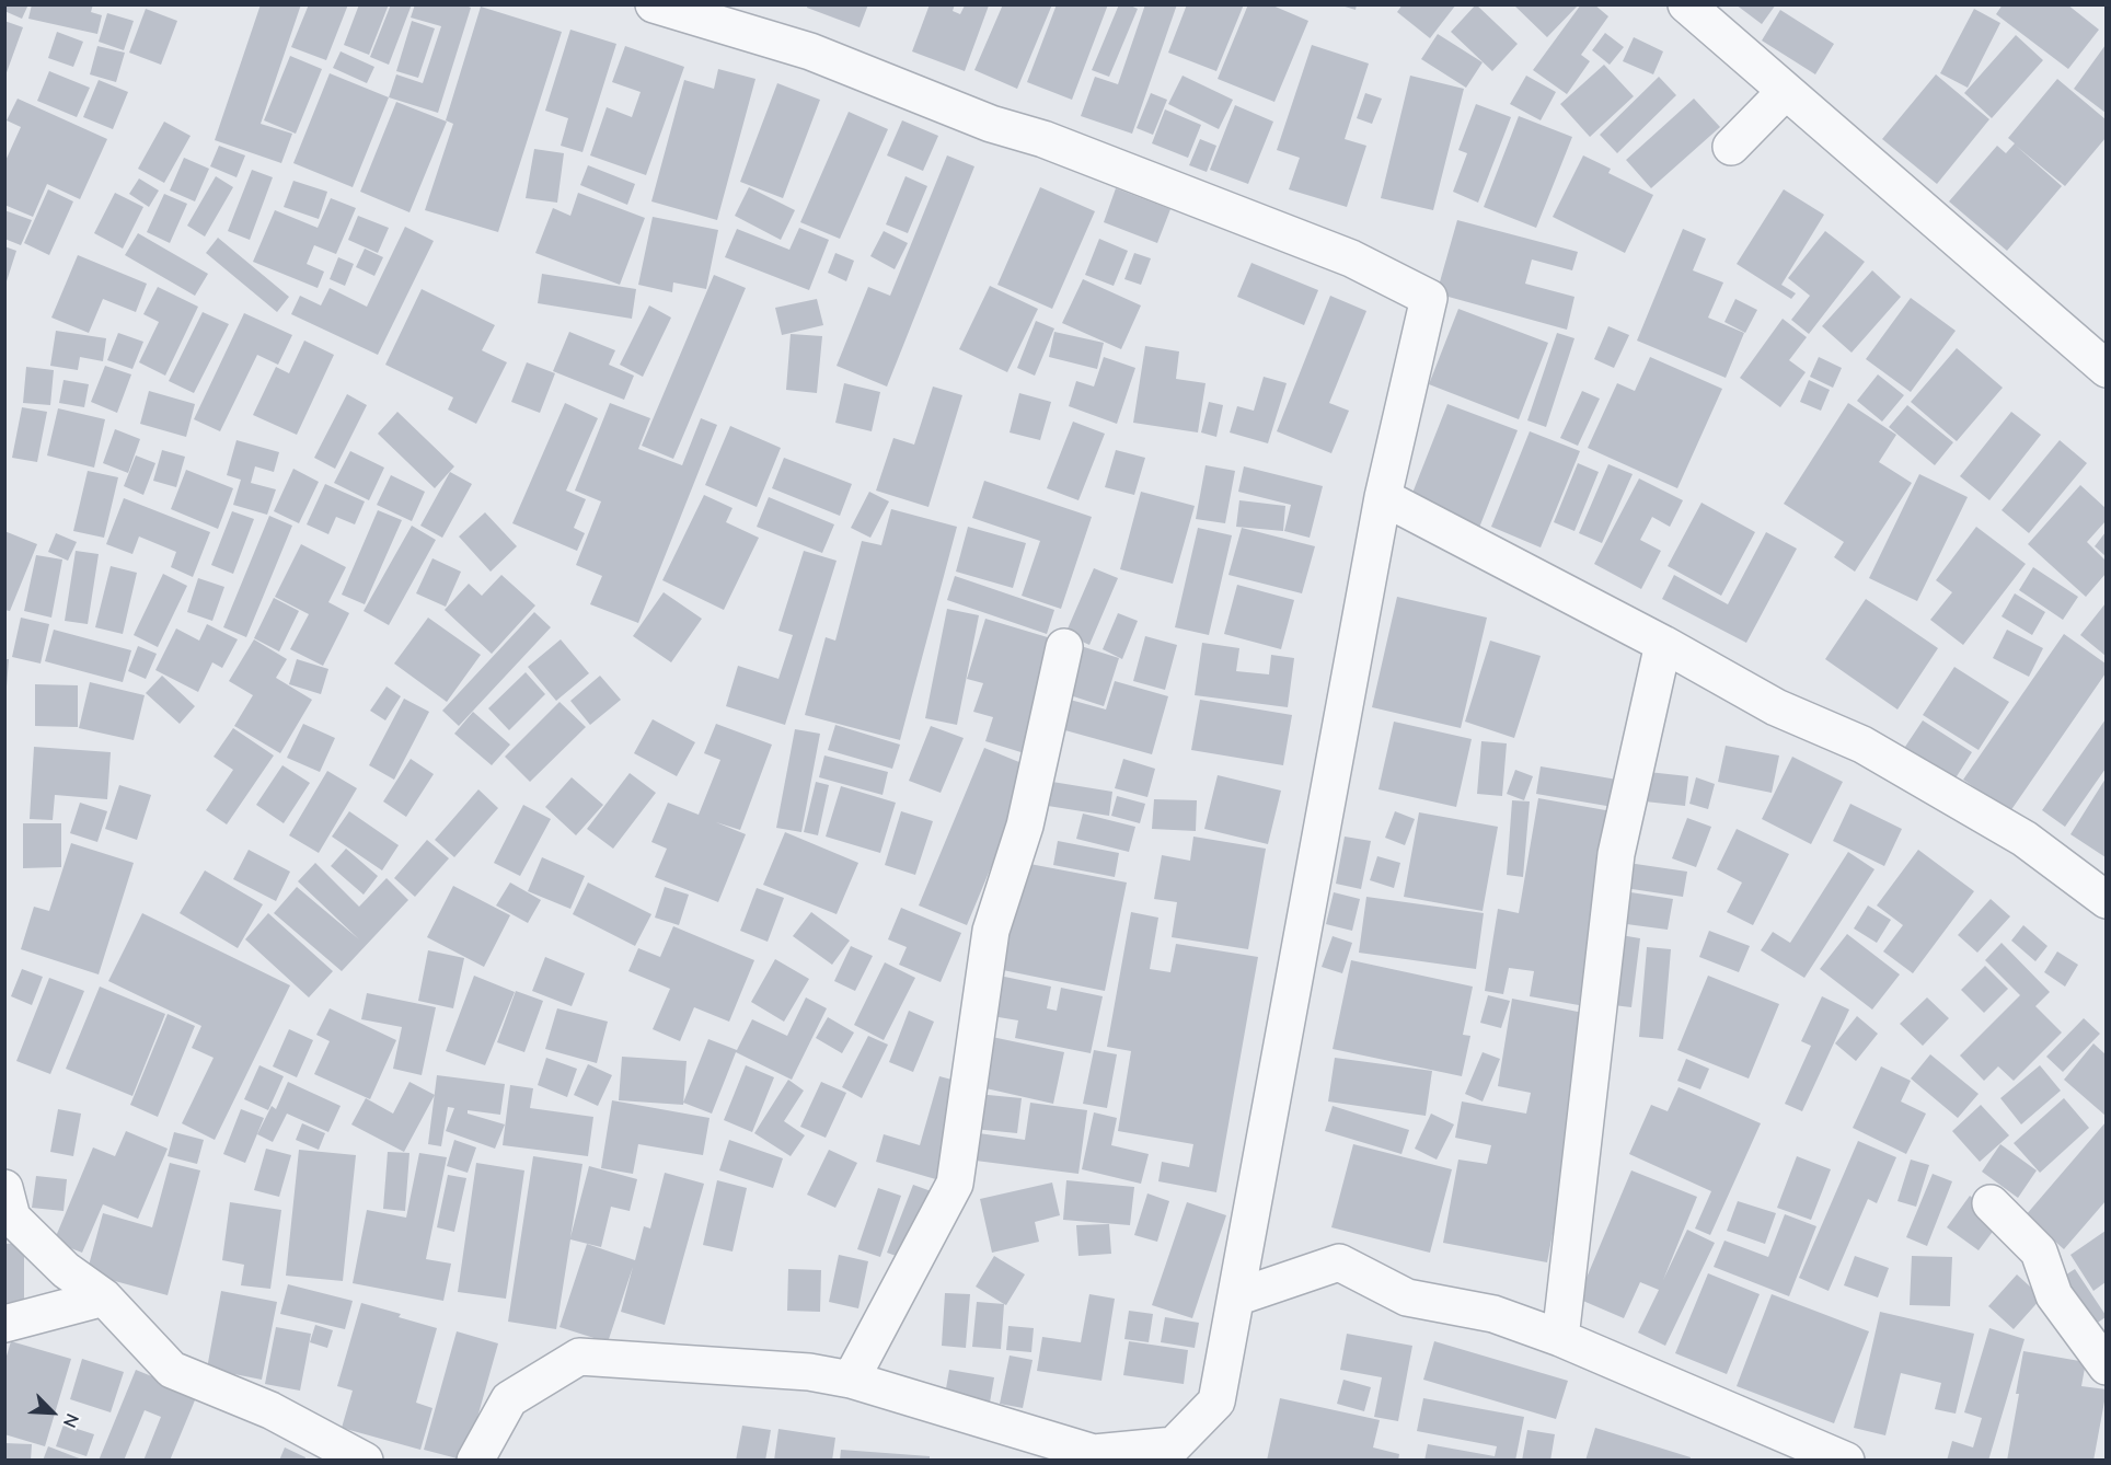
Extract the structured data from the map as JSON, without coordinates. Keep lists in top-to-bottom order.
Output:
{
  "north": "bottom right"
}
